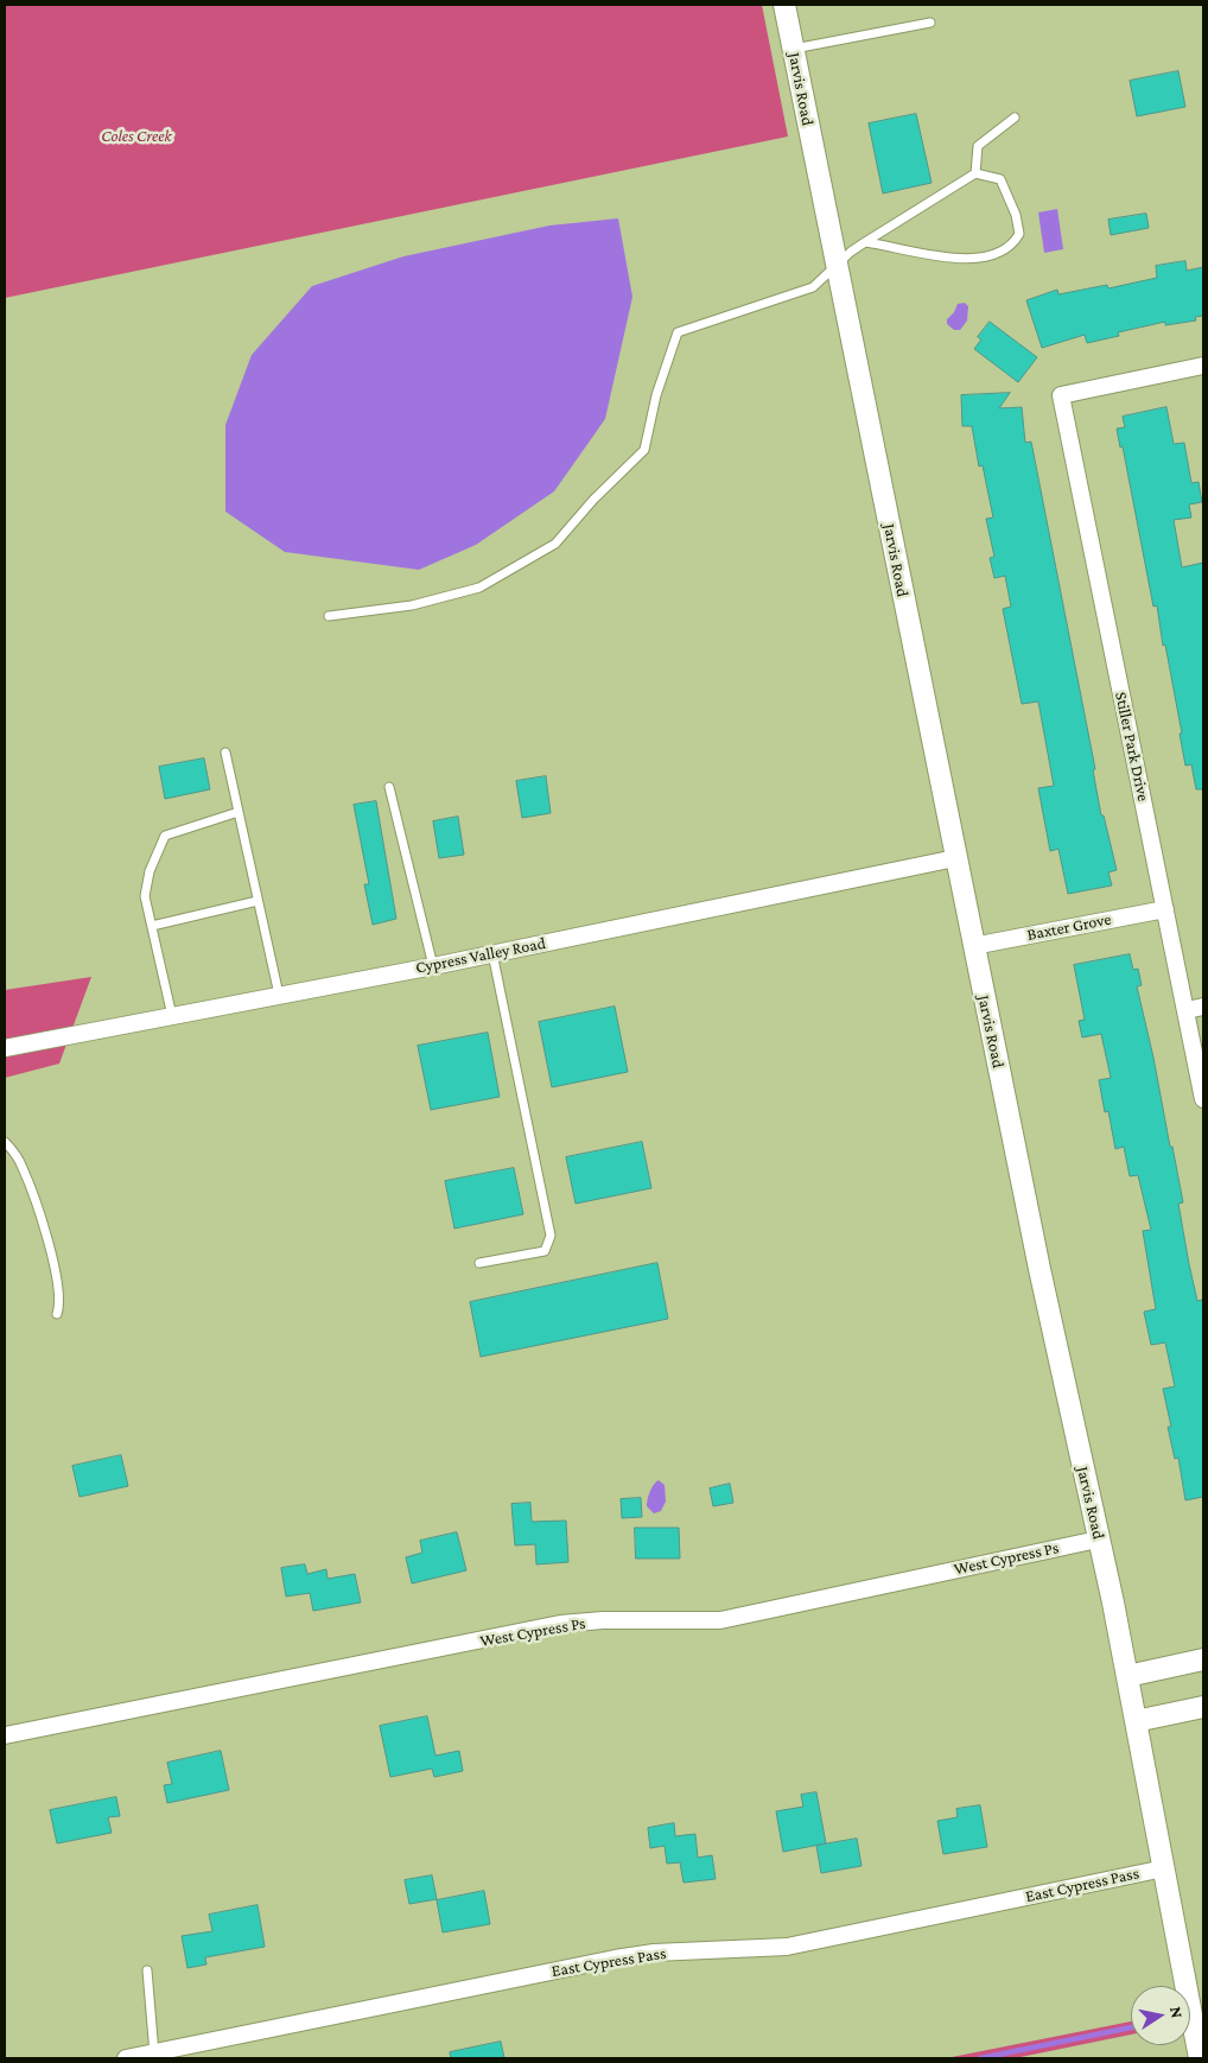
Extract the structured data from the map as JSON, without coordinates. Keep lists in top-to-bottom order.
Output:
{
  "streets": {
    "street": [
      "Jarvis Road",
      "Stiller Park Drive",
      "Baxter Grove",
      "Cypress Valley Road",
      "West Cypress Ps",
      "East Cypress Pass"
    ]
  },
  "crossings": [
    ["Jarvis Road", "Baxter Grove"],
    ["Jarvis Road", "Cypress Valley Road"],
    ["Jarvis Road", "West Cypress Ps"],
    ["Jarvis Road", "East Cypress Pass"],
    ["Stiller Park Drive", "Baxter Grove"]
  ],
  "parks": ["Coles Creek"],
  "north": "right"
}
